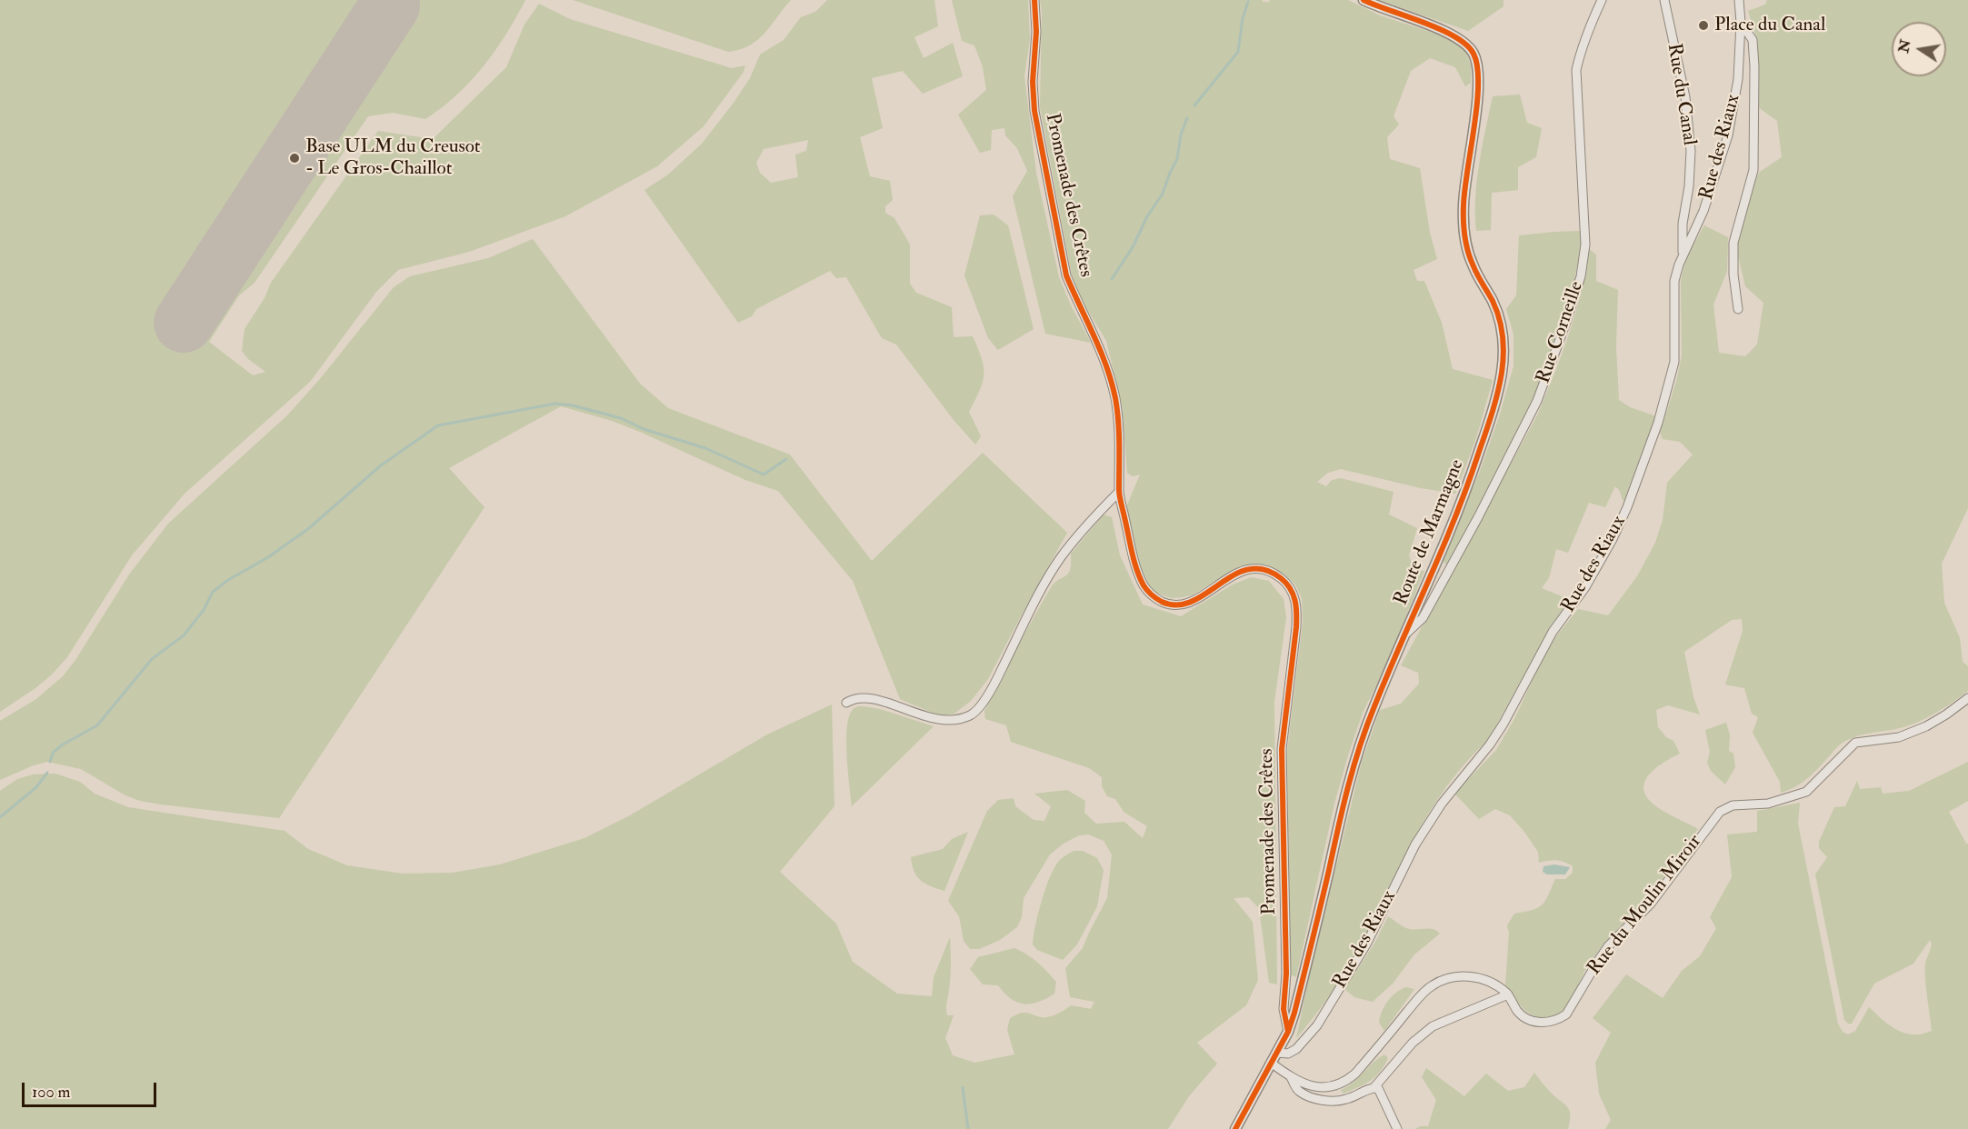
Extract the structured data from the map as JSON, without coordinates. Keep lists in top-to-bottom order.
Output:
{
  "streets": {
    "street": [
      "Rue du Canal",
      "Rue des Riaux",
      "Promenade des Crêtes",
      "Rue Corneille",
      "Route de Marmagne",
      "Rue du Moulin Miroir"
    ]
  },
  "crossings": [
    ["Rue du Canal", "Rue des Riaux"],
    ["Rue des Riaux", "Route de Marmagne"],
    ["Promenade des Crêtes", "Route de Marmagne"],
    ["Rue Corneille", "Route de Marmagne"],
    ["Route de Marmagne", "Rue du Moulin Miroir"]
  ],
  "places": ["Place du Canal", "Base ULM du Creusot - Le Gros-Chaillot"],
  "scale_bar": "100 m",
  "north": "left"
}
